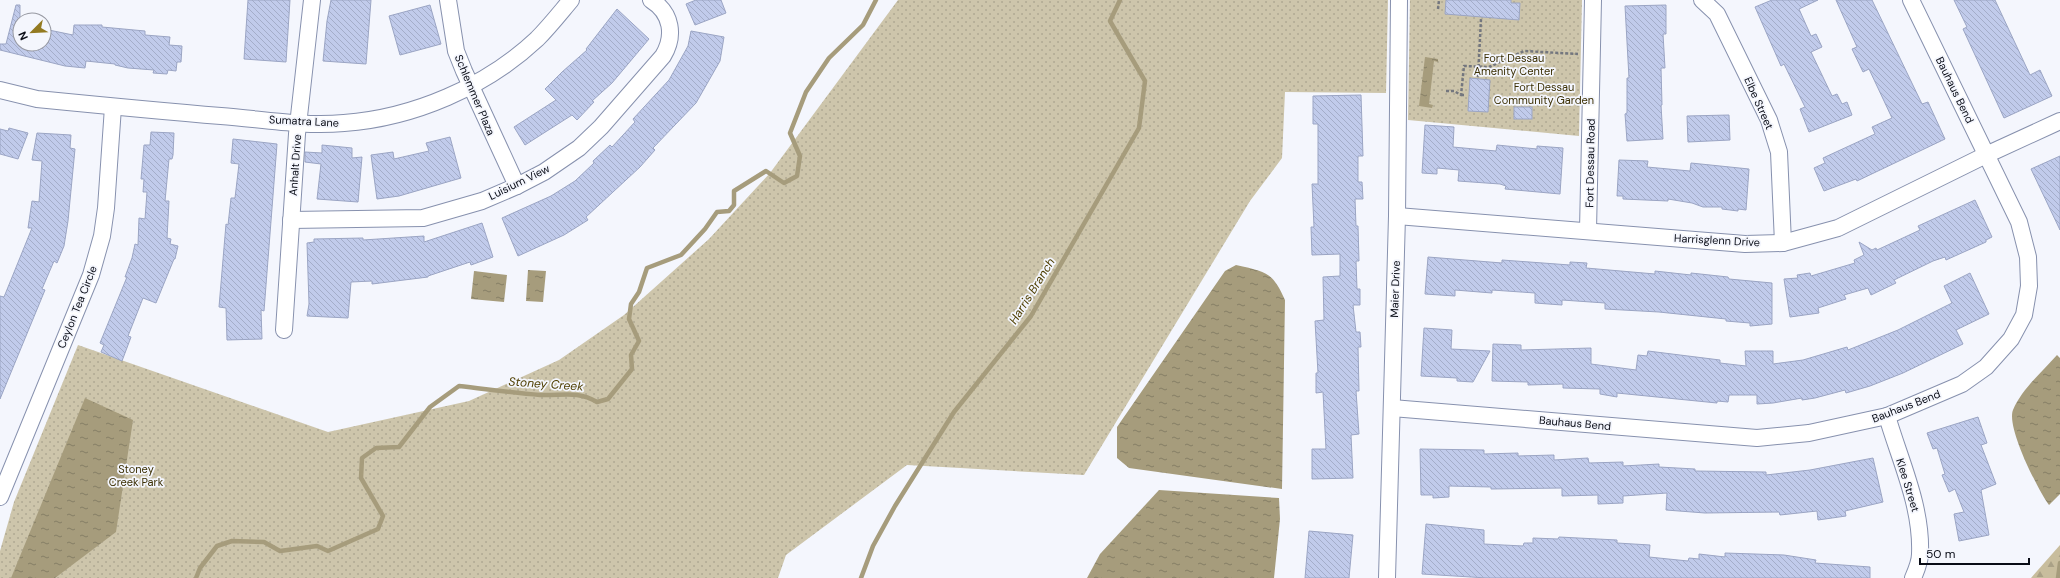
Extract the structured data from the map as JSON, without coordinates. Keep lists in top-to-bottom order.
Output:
{
  "streets": {
    "street": [
      "Bauhaus Bend",
      "Schlemmer Plaza",
      "Elbe Street",
      "Sumatra Lane",
      "Fort Dessau Road",
      "Anhalt Drive",
      "Luisium View",
      "Harrisglenn Drive",
      "Maier Drive",
      "Ceylon Tea Circle",
      "Klee Street"
    ]
  },
  "crossings": [
    ["Bauhaus Bend", "Harrisglenn Drive"],
    ["Bauhaus Bend", "Maier Drive"],
    ["Bauhaus Bend", "Klee Street"],
    ["Schlemmer Plaza", "Sumatra Lane"],
    ["Schlemmer Plaza", "Luisium View"],
    ["Elbe Street", "Harrisglenn Drive"],
    ["Sumatra Lane", "Anhalt Drive"],
    ["Sumatra Lane", "Ceylon Tea Circle"],
    ["Fort Dessau Road", "Harrisglenn Drive"],
    ["Anhalt Drive", "Luisium View"],
    ["Harrisglenn Drive", "Maier Drive"]
  ],
  "water": ["Harris Branch", "Stoney Creek"],
  "parks": ["Fort Dessau Amenity Center", "Fort Dessau Community Garden", "Stoney Creek Park"],
  "scale_bar": "50 m",
  "north": "bottom left"
}
